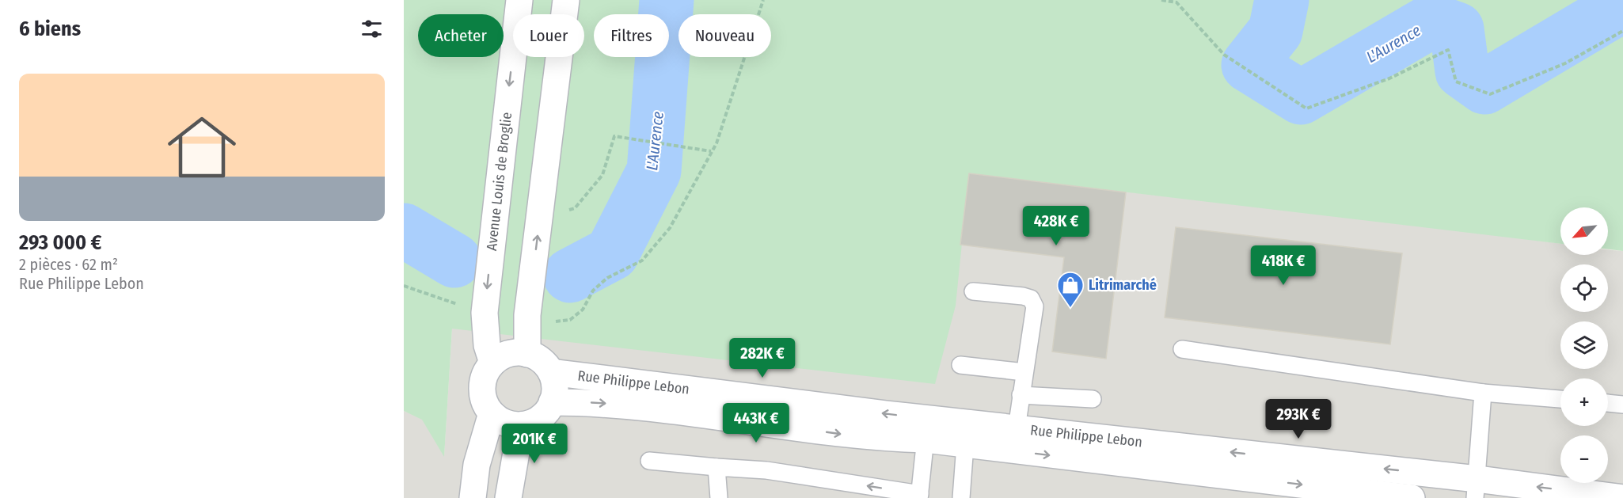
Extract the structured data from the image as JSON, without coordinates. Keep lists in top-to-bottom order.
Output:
{
  "streets": {
    "street": ["Avenue Louis de Broglie", "Rue Philippe Lebon"]
  },
  "crossings": [
    ["Avenue Louis de Broglie", "Rue Philippe Lebon"]
  ],
  "water": ["L'Aurence"],
  "places": {
    "shop": ["Litrimarché"]
  },
  "north": "bottom left",
  "page": {
    "heading": "6 biens",
    "chip": [
      "Acheter",
      "Louer",
      "Filtres",
      "Nouveau"
    ],
    "list": [
      {
        "name": "293 000 €",
        "note": "2 pièces · 62 m² · Rue Philippe Lebon"
      }
    ],
    "price": [
      "428K €",
      "418K €",
      "282K €",
      "293K €",
      "443K €",
      "201K €"
    ],
    "map_buttons": ["+", "−"]
  }
}
